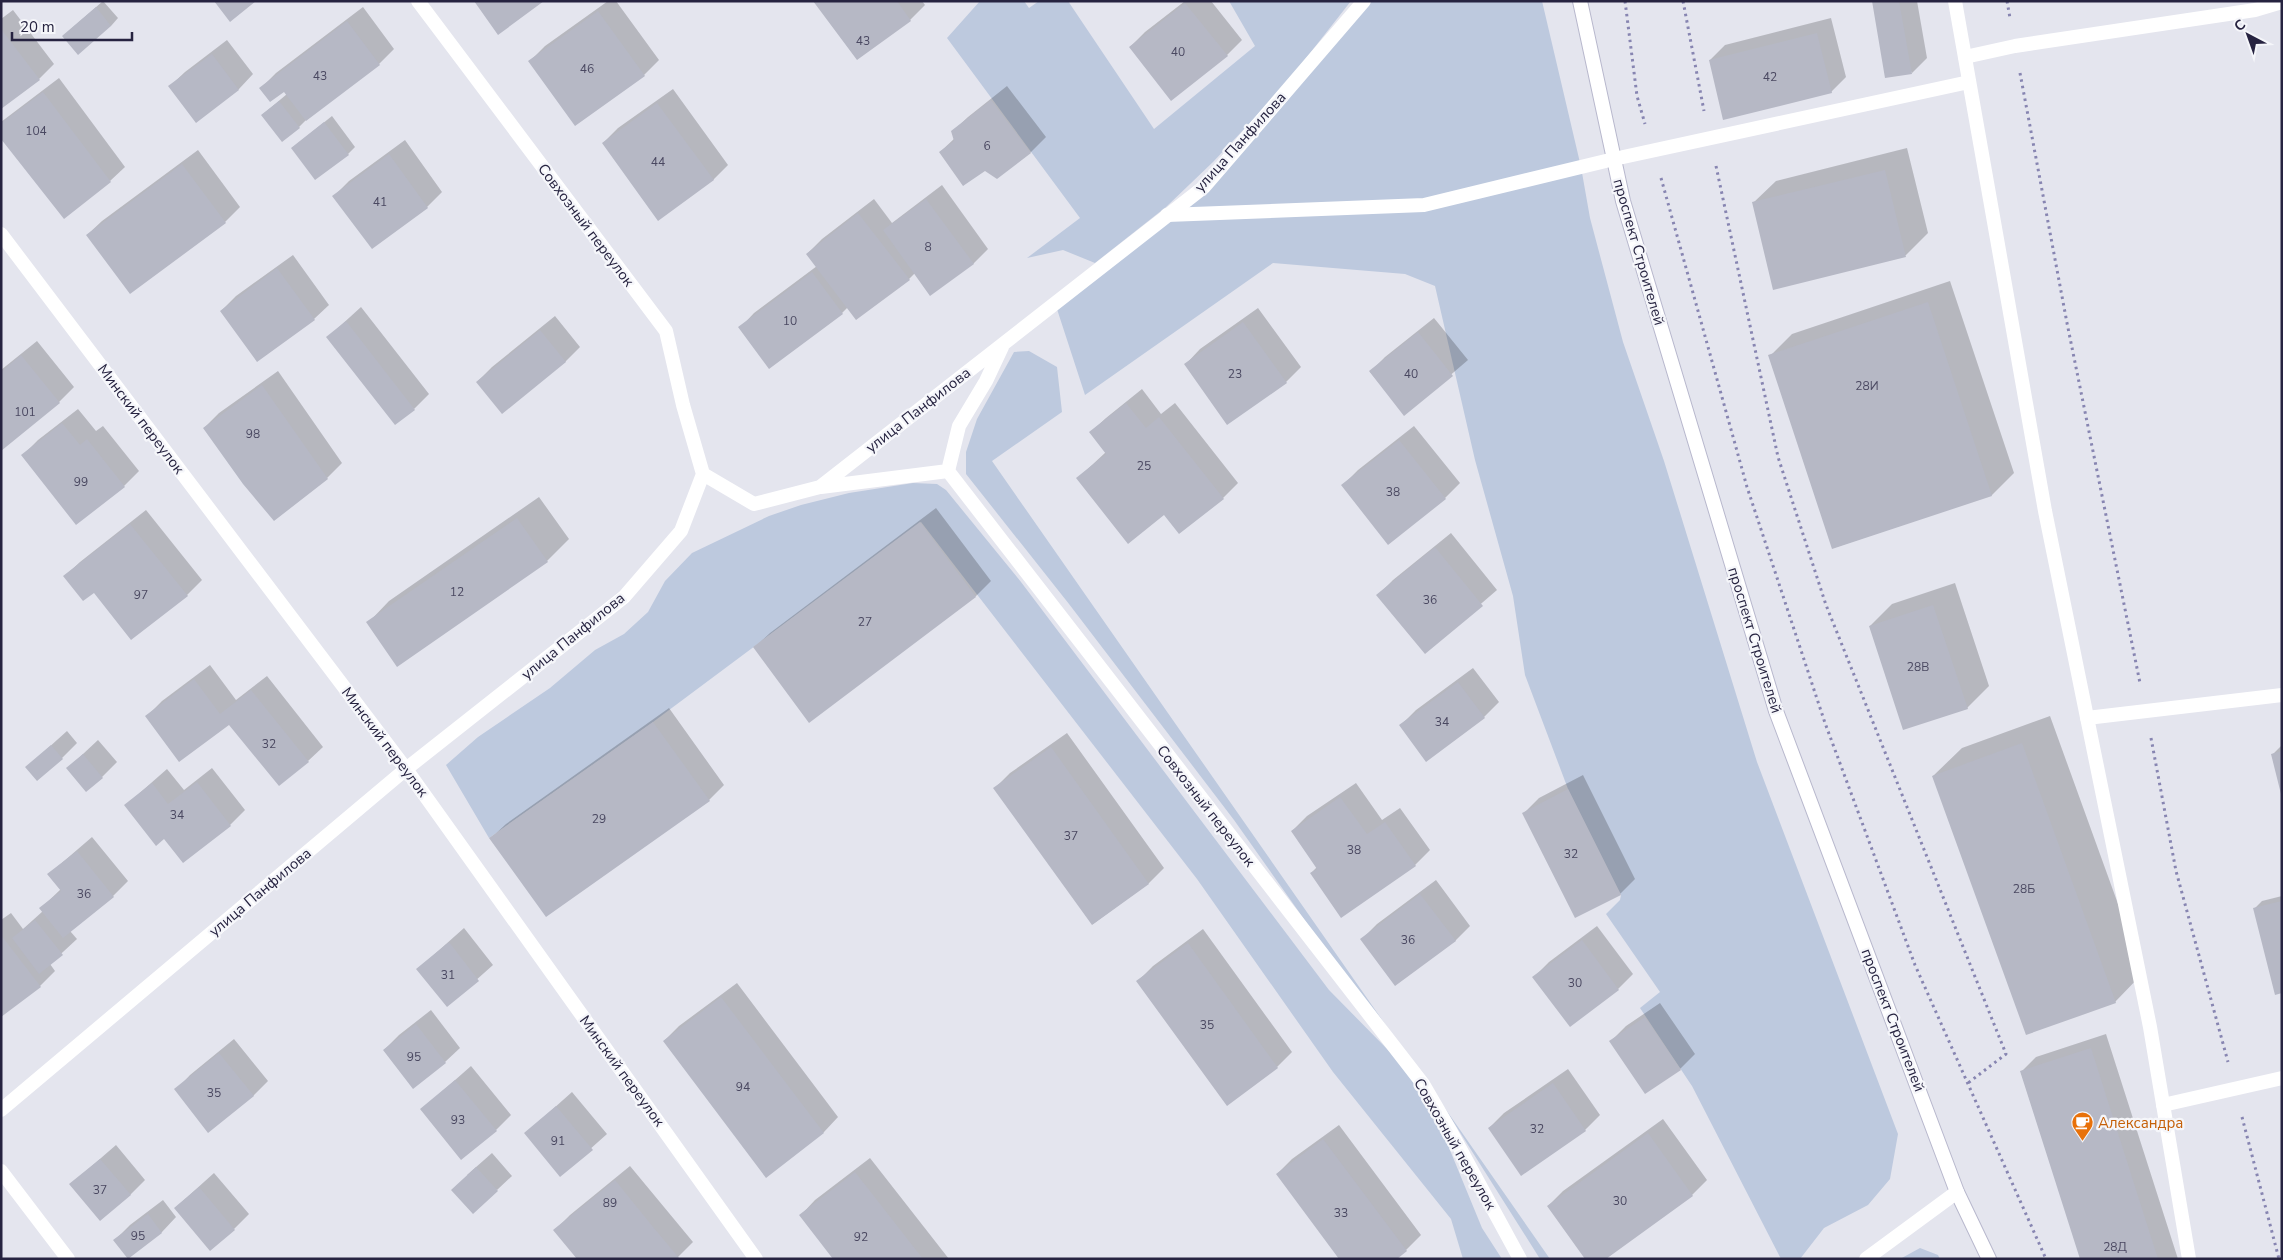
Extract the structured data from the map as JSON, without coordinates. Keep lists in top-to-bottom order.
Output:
{
  "streets": {
    "street": [
      "улица Панфилова",
      "Совхозный переулок",
      "проспект Строителей",
      "Минский переулок"
    ]
  },
  "crossings": [
    ["улица Панфилова", "Совхозный переулок"],
    ["улица Панфилова", "Минский переулок"]
  ],
  "places": {
    "cafe": ["Александра"]
  },
  "house_numbers": [
    "43",
    "40",
    "46",
    "43",
    "42",
    "104",
    "6",
    "44",
    "41",
    "8",
    "10",
    "23",
    "40",
    "28И",
    "101",
    "98",
    "25",
    "99",
    "38",
    "12",
    "97",
    "36",
    "27",
    "28В",
    "34",
    "32",
    "34",
    "29",
    "37",
    "38",
    "32",
    "28Б",
    "36",
    "36",
    "31",
    "30",
    "35",
    "95",
    "94",
    "35",
    "93",
    "32",
    "91",
    "37",
    "30",
    "89",
    "33",
    "95",
    "92",
    "28Д"
  ],
  "scale_bar": "20 m",
  "north": "top left"
}
